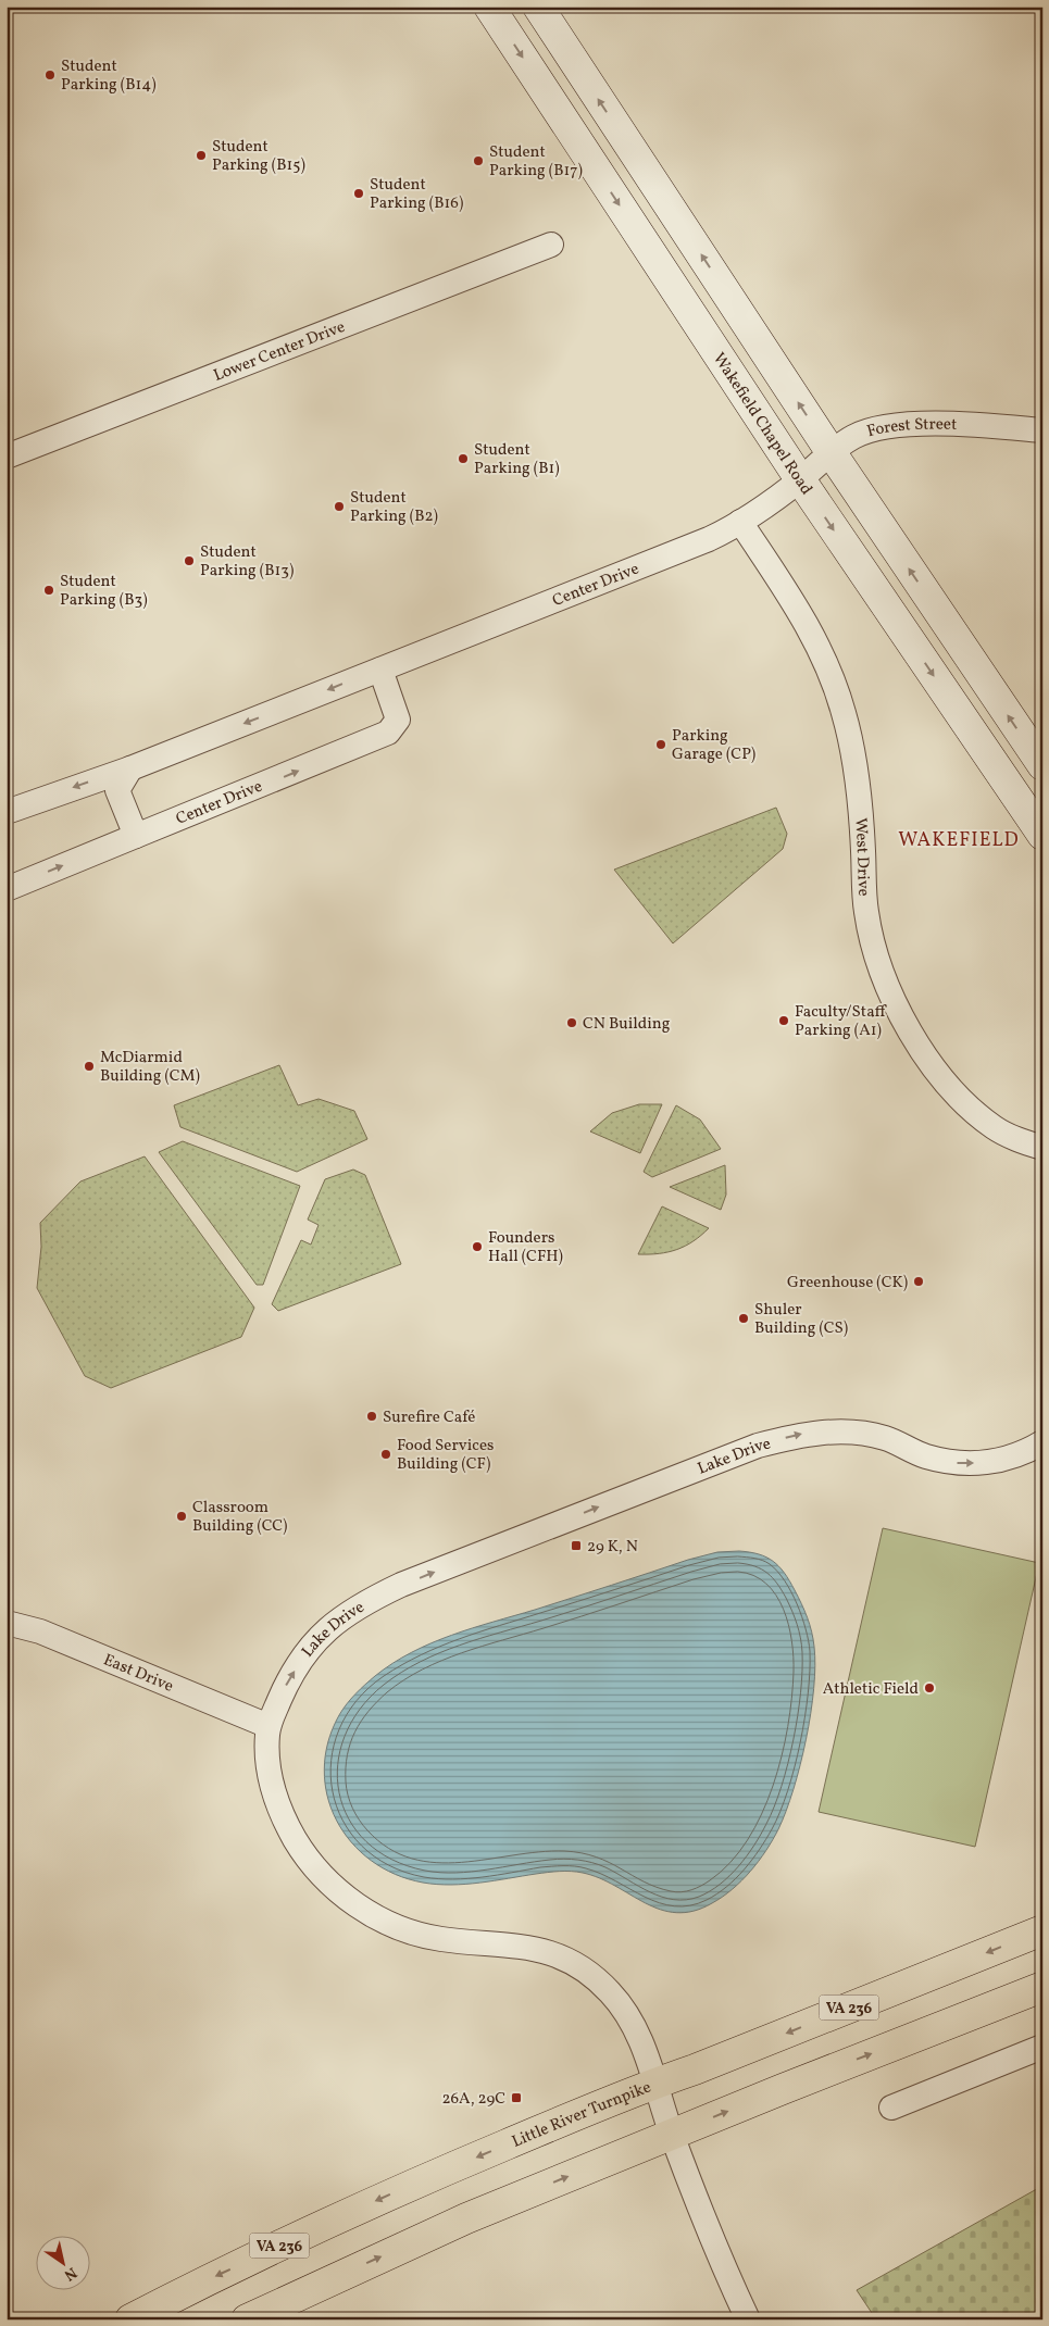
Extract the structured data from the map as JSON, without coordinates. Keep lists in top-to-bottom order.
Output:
{
  "streets": {
    "main road": ["Wakefield Chapel Road", "VA 236", "Little River Turnpike"],
    "street": [
      "Lower Center Drive",
      "Forest Street",
      "Center Drive",
      "West Drive",
      "Lake Drive",
      "East Drive"
    ]
  },
  "crossings": [
    ["Wakefield Chapel Road", "Forest Street"],
    ["Wakefield Chapel Road", "Center Drive"],
    ["Forest Street", "Center Drive"],
    ["Center Drive", "West Drive"],
    ["Lake Drive", "East Drive"],
    ["Lake Drive", "Little River Turnpike"]
  ],
  "one_way": ["Lake Drive"],
  "districts": ["WAKEFIELD"],
  "places": {
    "other": [
      "Student Parking (B14)",
      "Student Parking (B15)",
      "Student Parking (B17)",
      "Student Parking (B16)",
      "Student Parking (B1)",
      "Student Parking (B2)",
      "Student Parking (B13)",
      "Student Parking (B3)",
      "Parking Garage (CP)",
      "Faculty/Staff Parking (A1)",
      "CN Building",
      "McDiarmid Building (CM)",
      "Founders Hall (CFH)",
      "Greenhouse (CK)",
      "Shuler Building (CS)",
      "Surefire Café",
      "Food Services Building (CF)",
      "Classroom Building (CC)",
      "Athletic Field"
    ],
    "transit": ["29 K, N", "26A, 29C"]
  },
  "north": "bottom right"
}
